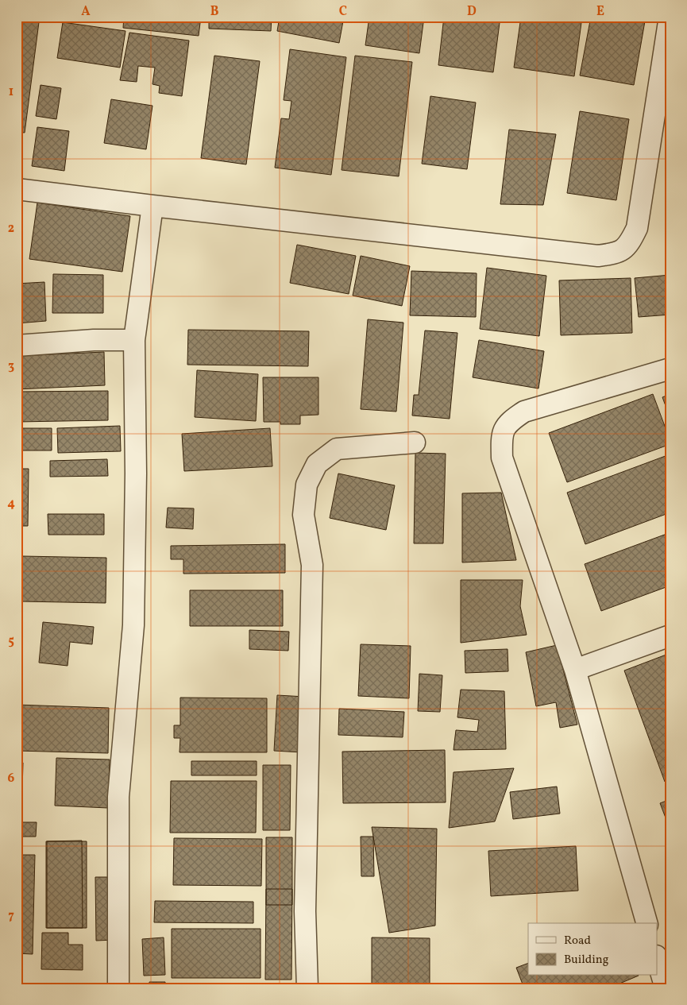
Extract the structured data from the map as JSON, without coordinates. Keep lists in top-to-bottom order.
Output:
{
  "legend": ["Road", "Building"],
  "grid": {
    "columns": [
      "A",
      "B",
      "C",
      "D",
      "E"
    ],
    "rows": [
      "1",
      "2",
      "3",
      "4",
      "5",
      "6",
      "7"
    ]
  }
}
